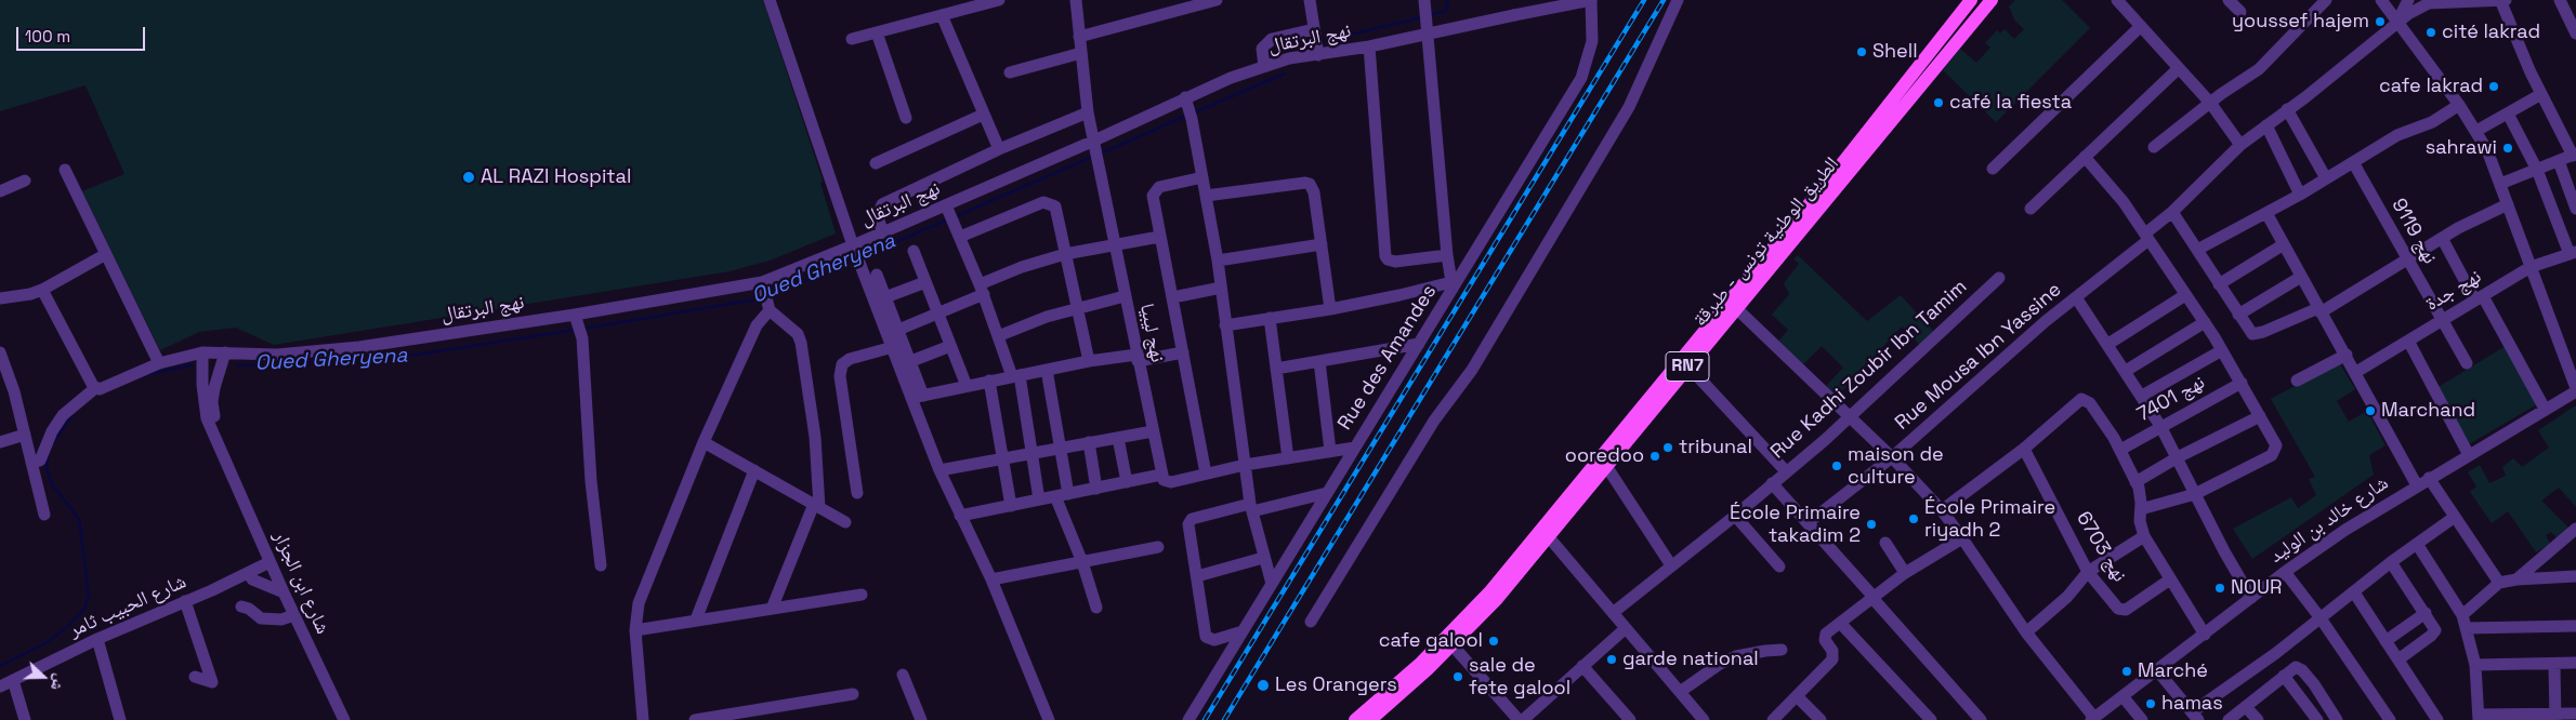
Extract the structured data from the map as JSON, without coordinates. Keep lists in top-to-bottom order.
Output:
{
  "streets": {
    "main road": ["الطريق الوطنية تونس - طبرقة", "RN7"],
    "street": [
      "نهج البرتقال",
      "نهج 9119",
      "نهج جدة",
      "نهج ليبيا",
      "Rue Mousa Ibn Yassine",
      "Rue des Amandes",
      "Rue Kadhi Zoubir Ibn Tamim",
      "نهج 7401",
      "شارع خالد بن الوليد",
      "نهج 6703",
      "شارع ابن الجزار",
      "شارع الحبيب ثامر"
    ]
  },
  "crossings": [
    ["نهج البرتقال", "نهج ليبيا"],
    ["نهج البرتقال", "Rue des Amandes"],
    ["نهج البرتقال", "شارع ابن الجزار"],
    ["نهج 9119", "نهج جدة"],
    ["شارع ابن الجزار", "شارع الحبيب ثامر"]
  ],
  "water": ["Oued Gheryena"],
  "places": [
    "youssef hajem",
    "cité lakrad",
    "Shell",
    "cafe lakrad",
    "café la fiesta",
    "sahrawi",
    "AL RAZI Hospital",
    "Marchand",
    "tribunal",
    "ooredoo",
    "maison de culture",
    "École Primaire riyadh 2",
    "École Primaire takadim 2",
    "NOUR",
    "cafe galool",
    "garde national",
    "Marché",
    "sale de fete galool",
    "Les Orangers",
    "hamas"
  ],
  "scale_bar": "100 m",
  "north": "right"
}
